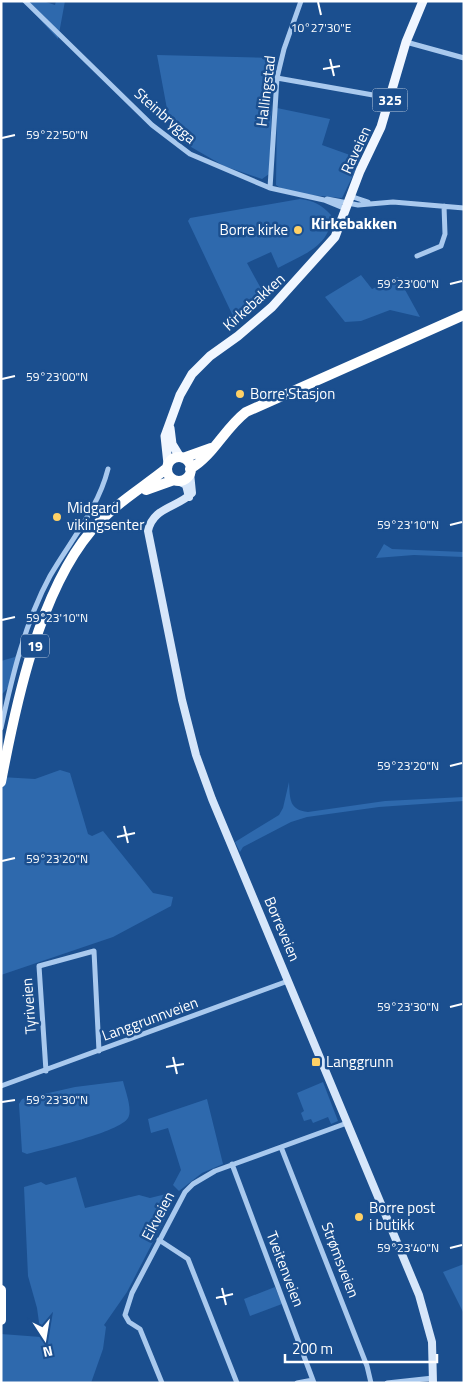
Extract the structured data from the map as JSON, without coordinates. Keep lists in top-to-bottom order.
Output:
{
  "streets": {
    "highway": ["19"],
    "main road": [
      "325",
      "Raveien",
      "Kirkebakken",
      "Borreveien"
    ],
    "street": [
      "Hallingstad",
      "Steinbrygga",
      "Tyriveien",
      "Langgrunnveien",
      "Eikveien",
      "Strømsveien",
      "Tveitenveien"
    ]
  },
  "crossings": [
    ["Hallingstad", "Steinbrygga"],
    ["Steinbrygga", "Raveien"],
    ["Steinbrygga", "Kirkebakken"],
    ["Raveien", "Kirkebakken"],
    ["Kirkebakken", "19"],
    ["Borreveien", "Langgrunnveien"],
    ["Borreveien", "Eikveien"],
    ["Tyriveien", "Langgrunnveien"],
    ["Eikveien", "Strømsveien"],
    ["Eikveien", "Tveitenveien"]
  ],
  "districts": ["Kirkebakken"],
  "places": {
    "other": [
      "Borre kirke",
      "Borre Stasjon",
      "Midgard vikingsenter",
      "Borre post i butikk"
    ],
    "transit": ["Langgrunn"]
  },
  "scale_bar": "200 m",
  "north": "bottom",
  "coordinates": [
    "10°27'30\"E",
    "59°22'50\"N",
    "59°23'00\"N",
    "59°23'10\"N",
    "59°23'20\"N",
    "59°23'30\"N",
    "59°23'40\"N"
  ]
}
